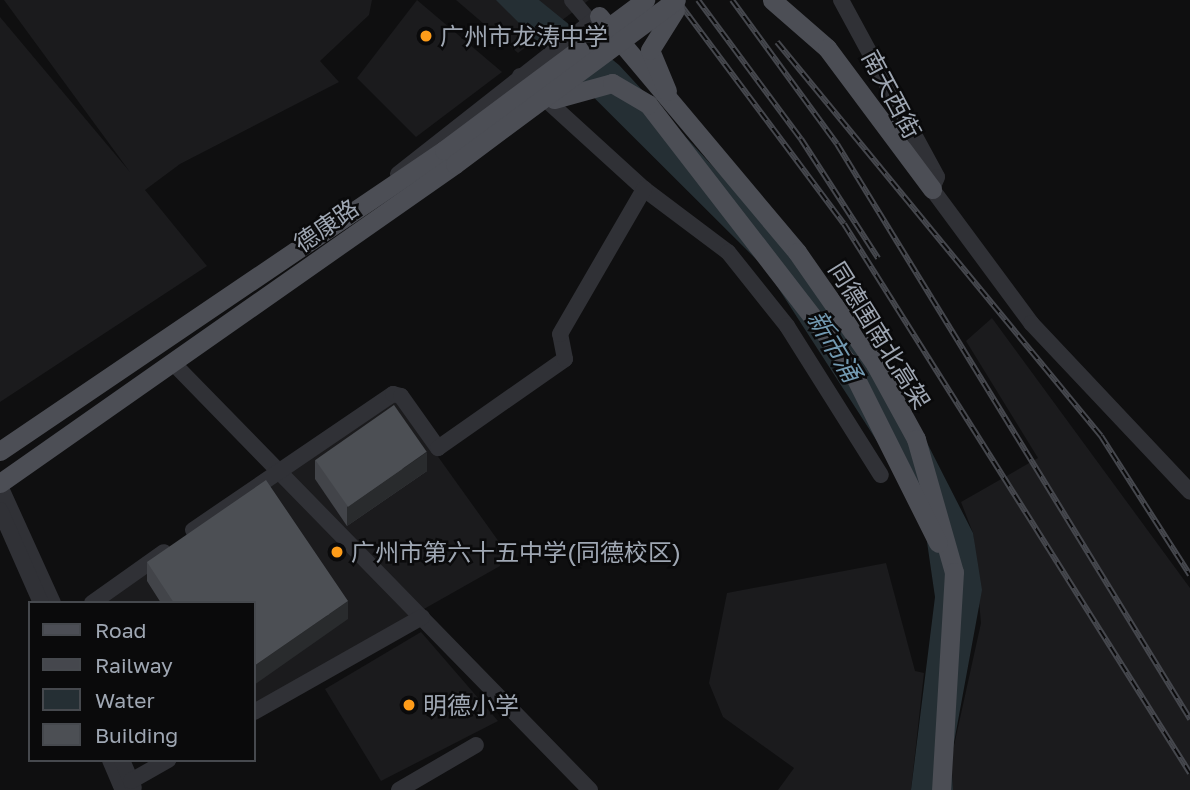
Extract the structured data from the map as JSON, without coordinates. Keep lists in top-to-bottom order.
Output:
{
  "streets": {
    "main road": ["德康路", "同德围南北高架"],
    "street": ["南天西街"]
  },
  "water": ["新市涌"],
  "places": ["广州市龙涛中学", "广州市第六十五中学(同德校区)", "明德小学"],
  "legend": [
    "Road",
    "Railway",
    "Water",
    "Building"
  ]
}
